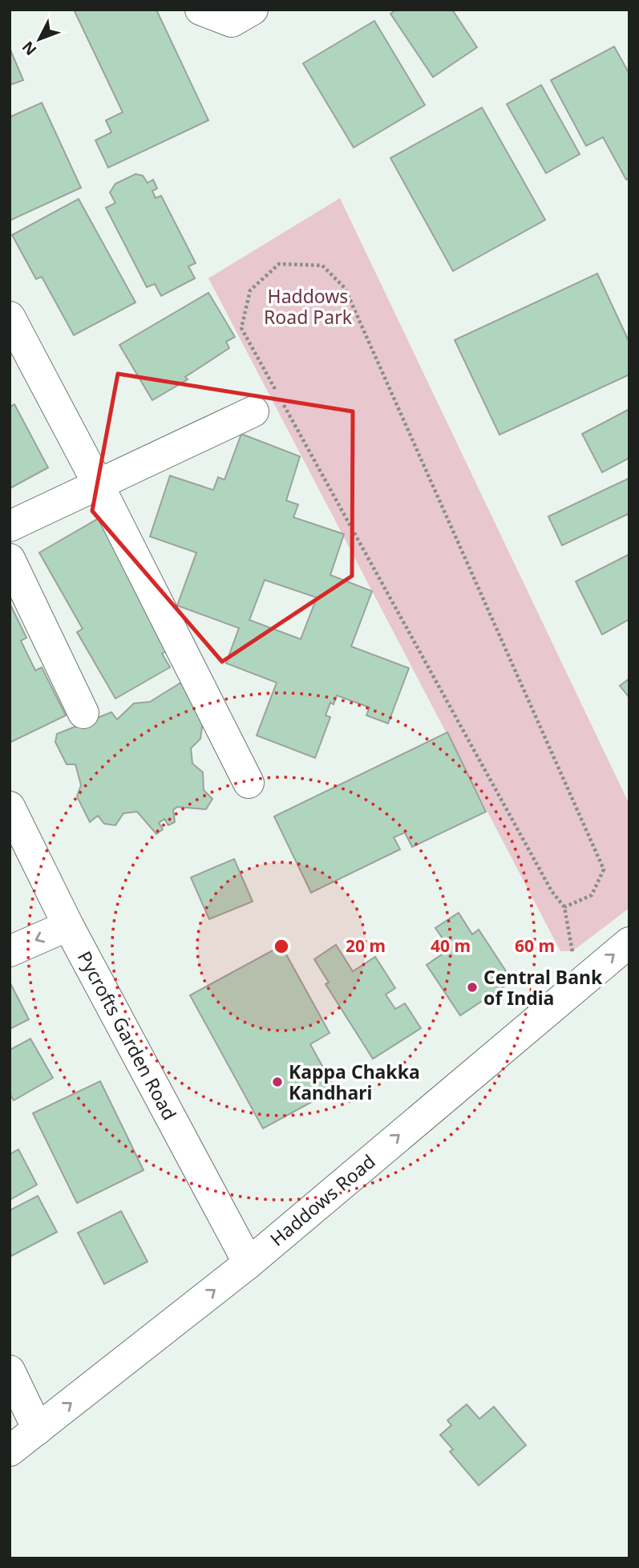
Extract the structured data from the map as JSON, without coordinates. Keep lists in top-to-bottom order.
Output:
{
  "streets": {
    "street": ["Pycrofts Garden Road", "Haddows Road"]
  },
  "crossings": [
    ["Pycrofts Garden Road", "Haddows Road"]
  ],
  "one_way": ["Haddows Road"],
  "parks": ["Haddows Road Park"],
  "places": ["Central Bank of India", "Kappa Chakka Kandhari"],
  "north": "bottom left",
  "rings": ["20 m", "40 m", "60 m"]
}
